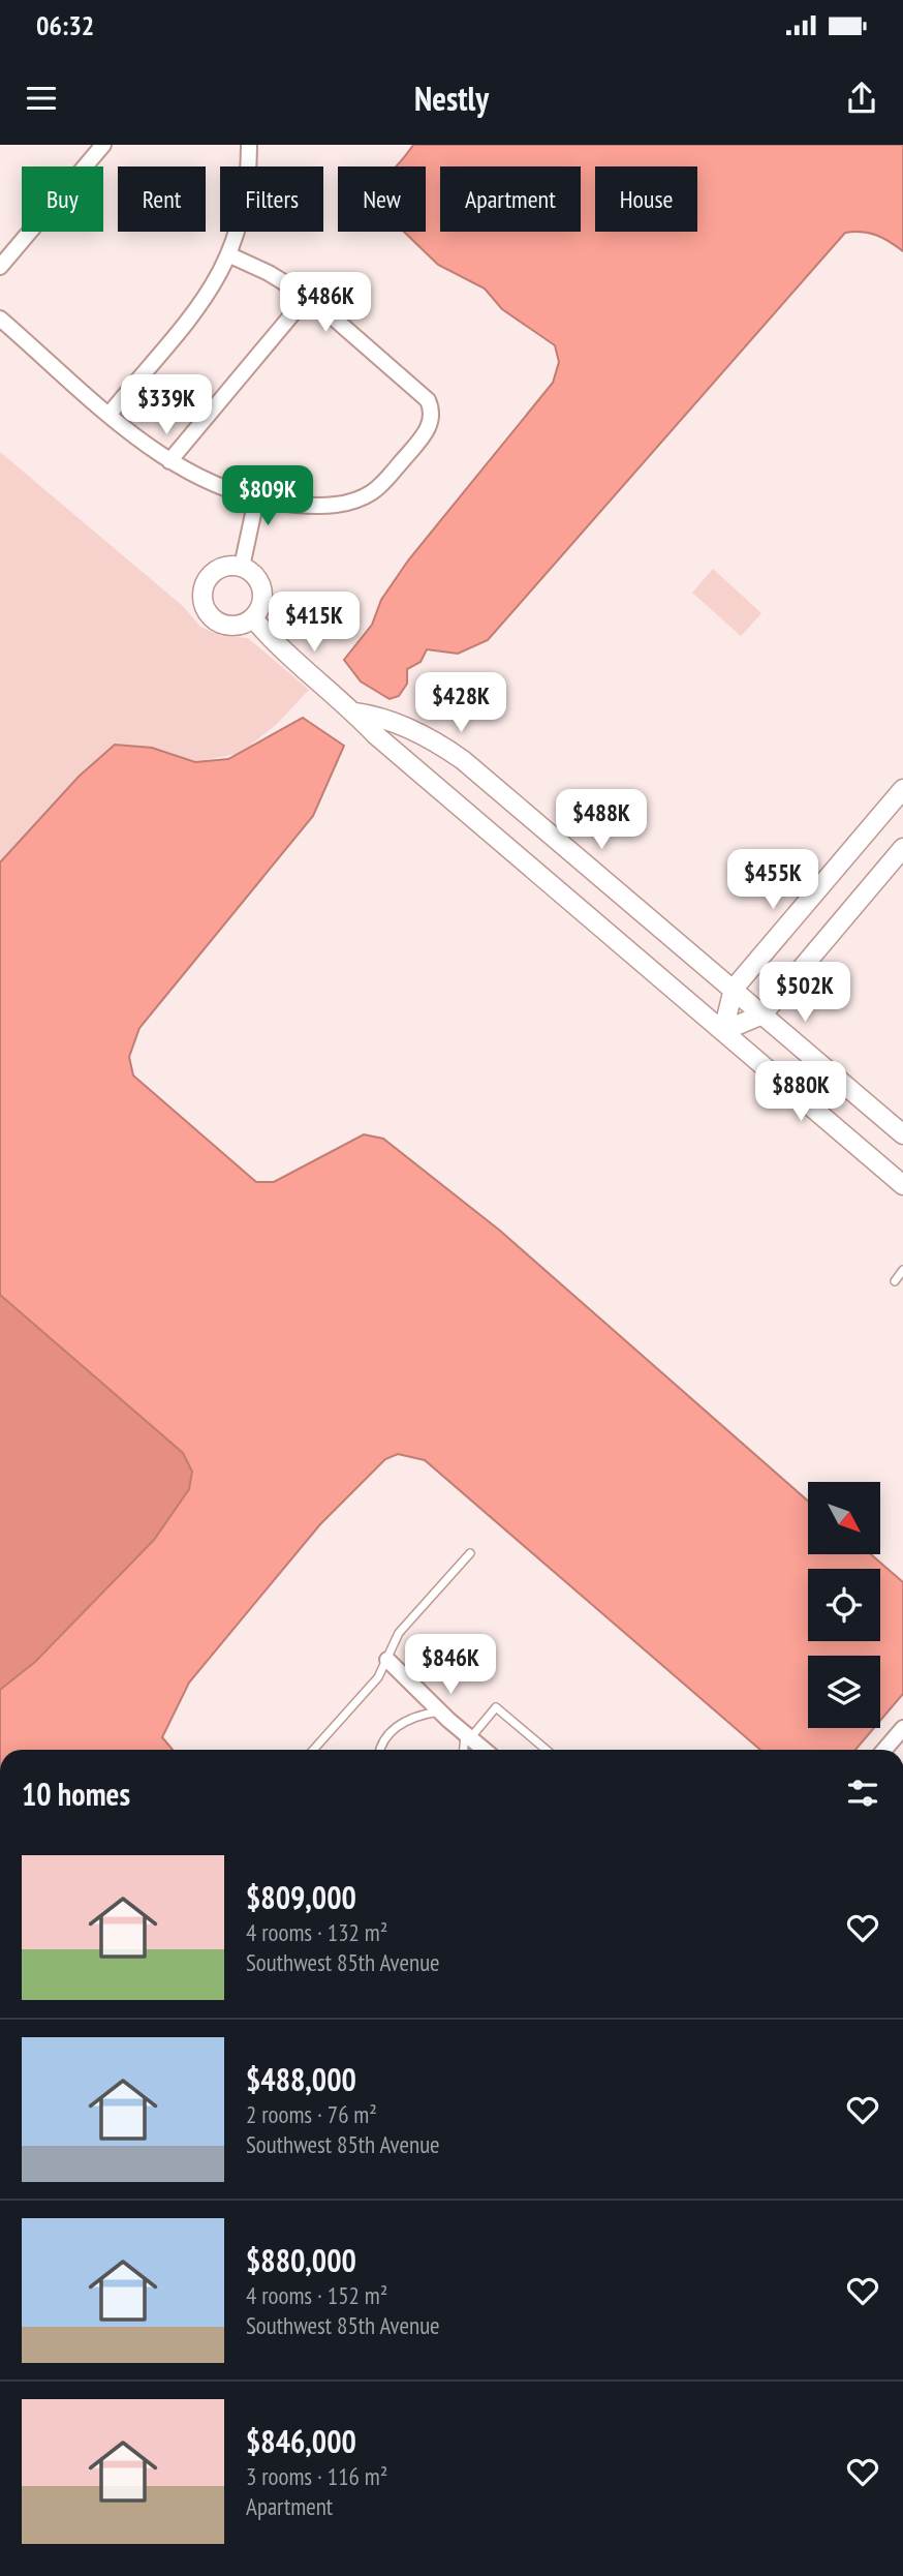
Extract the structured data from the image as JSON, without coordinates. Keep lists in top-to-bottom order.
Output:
{
  "north": "bottom right",
  "page": {
    "status": "06:32",
    "header": "Nestly",
    "chip": [
      "Buy",
      "Rent",
      "Filters",
      "New",
      "Apartment",
      "House"
    ],
    "price": [
      "$486K",
      "$339K",
      "$809K",
      "$415K",
      "$428K",
      "$488K",
      "$455K",
      "$502K",
      "$880K",
      "$846K"
    ],
    "heading": "10 homes",
    "list": [
      {
        "name": "$809,000",
        "note": "4 rooms · 132 m² · Southwest 85th Avenue"
      },
      {
        "name": "$488,000",
        "note": "2 rooms · 76 m² · Southwest 85th Avenue"
      },
      {
        "name": "$880,000",
        "note": "4 rooms · 152 m² · Southwest 85th Avenue"
      },
      {
        "name": "$846,000",
        "note": "3 rooms · 116 m² · Apartment"
      }
    ]
  }
}
